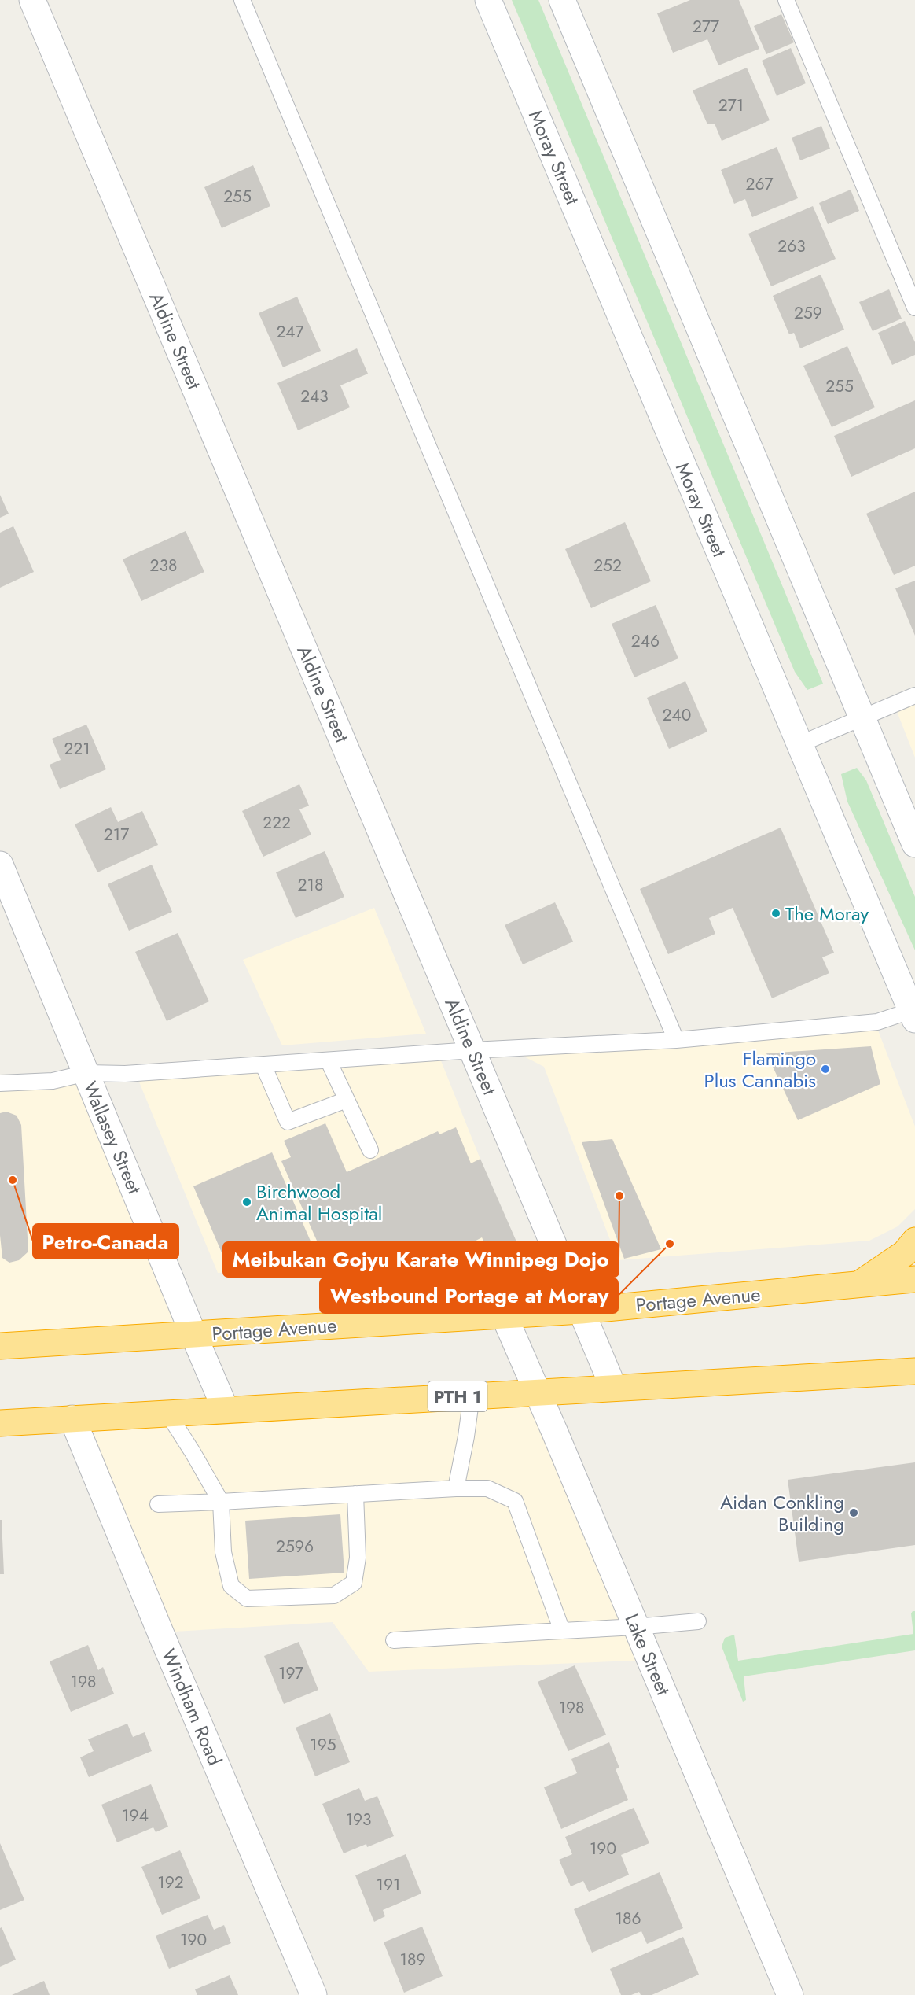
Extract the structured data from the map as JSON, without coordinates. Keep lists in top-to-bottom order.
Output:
{
  "streets": {
    "highway": ["Portage Avenue", "PTH 1"],
    "street": [
      "Moray Street",
      "Aldine Street",
      "Wallasey Street",
      "Lake Street",
      "Windham Road"
    ]
  },
  "crossings": [
    ["Aldine Street", "Portage Avenue"],
    ["Aldine Street", "PTH 1"],
    ["Wallasey Street", "Portage Avenue"],
    ["Wallasey Street", "PTH 1"],
    ["Portage Avenue", "Lake Street"],
    ["PTH 1", "Lake Street"],
    ["PTH 1", "Windham Road"]
  ],
  "places": [
    "The Moray",
    "Flamingo Plus Cannabis",
    "Petro-Canada",
    "Meibukan Gojyu Karate Winnipeg Dojo",
    "Birchwood Animal Hospital",
    "Westbound Portage at Moray",
    "Aidan Conkling Building"
  ],
  "house_numbers": [
    "277",
    "271",
    "267",
    "255",
    "263",
    "259",
    "247",
    "255",
    "243",
    "238",
    "252",
    "246",
    "240",
    "221",
    "222",
    "217",
    "218",
    "2596",
    "197",
    "198",
    "198",
    "195",
    "194",
    "193",
    "190",
    "192",
    "191",
    "186",
    "190",
    "189"
  ]
}
